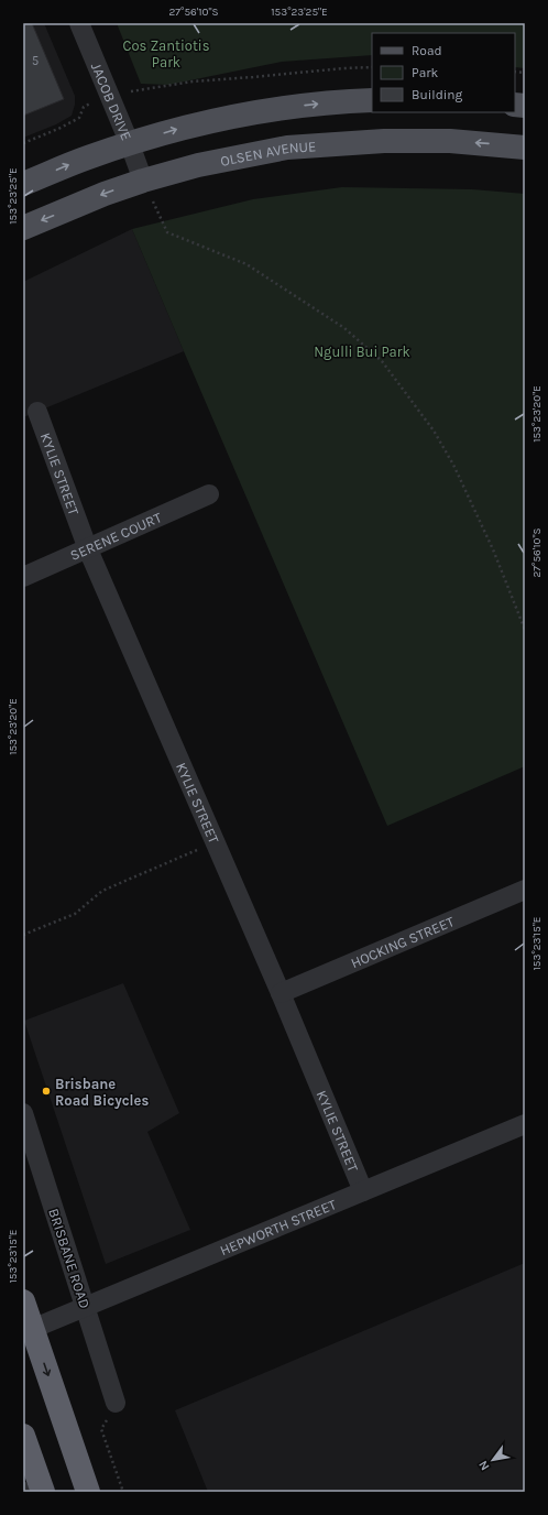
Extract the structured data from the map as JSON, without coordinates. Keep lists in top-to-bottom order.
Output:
{
  "streets": {
    "main road": ["OLSEN AVENUE"],
    "street": [
      "JACOB DRIVE",
      "KYLIE STREET",
      "SERENE COURT",
      "HOCKING STREET",
      "HEPWORTH STREET",
      "BRISBANE ROAD"
    ]
  },
  "crossings": [
    ["JACOB DRIVE", "OLSEN AVENUE"],
    ["KYLIE STREET", "SERENE COURT"],
    ["KYLIE STREET", "HOCKING STREET"],
    ["KYLIE STREET", "HEPWORTH STREET"],
    ["HEPWORTH STREET", "BRISBANE ROAD"]
  ],
  "parks": ["Cos Zantiotis Park", "Ngulli Bui Park"],
  "places": ["Brisbane Road Bicycles"],
  "house_numbers": ["5"],
  "legend": ["Road", "Park", "Building"],
  "north": "bottom left",
  "coordinates": [
    "27°56'10\"S",
    "153°23'25\"E",
    "153°23'20\"E",
    "153°23'15\"E"
  ]
}
